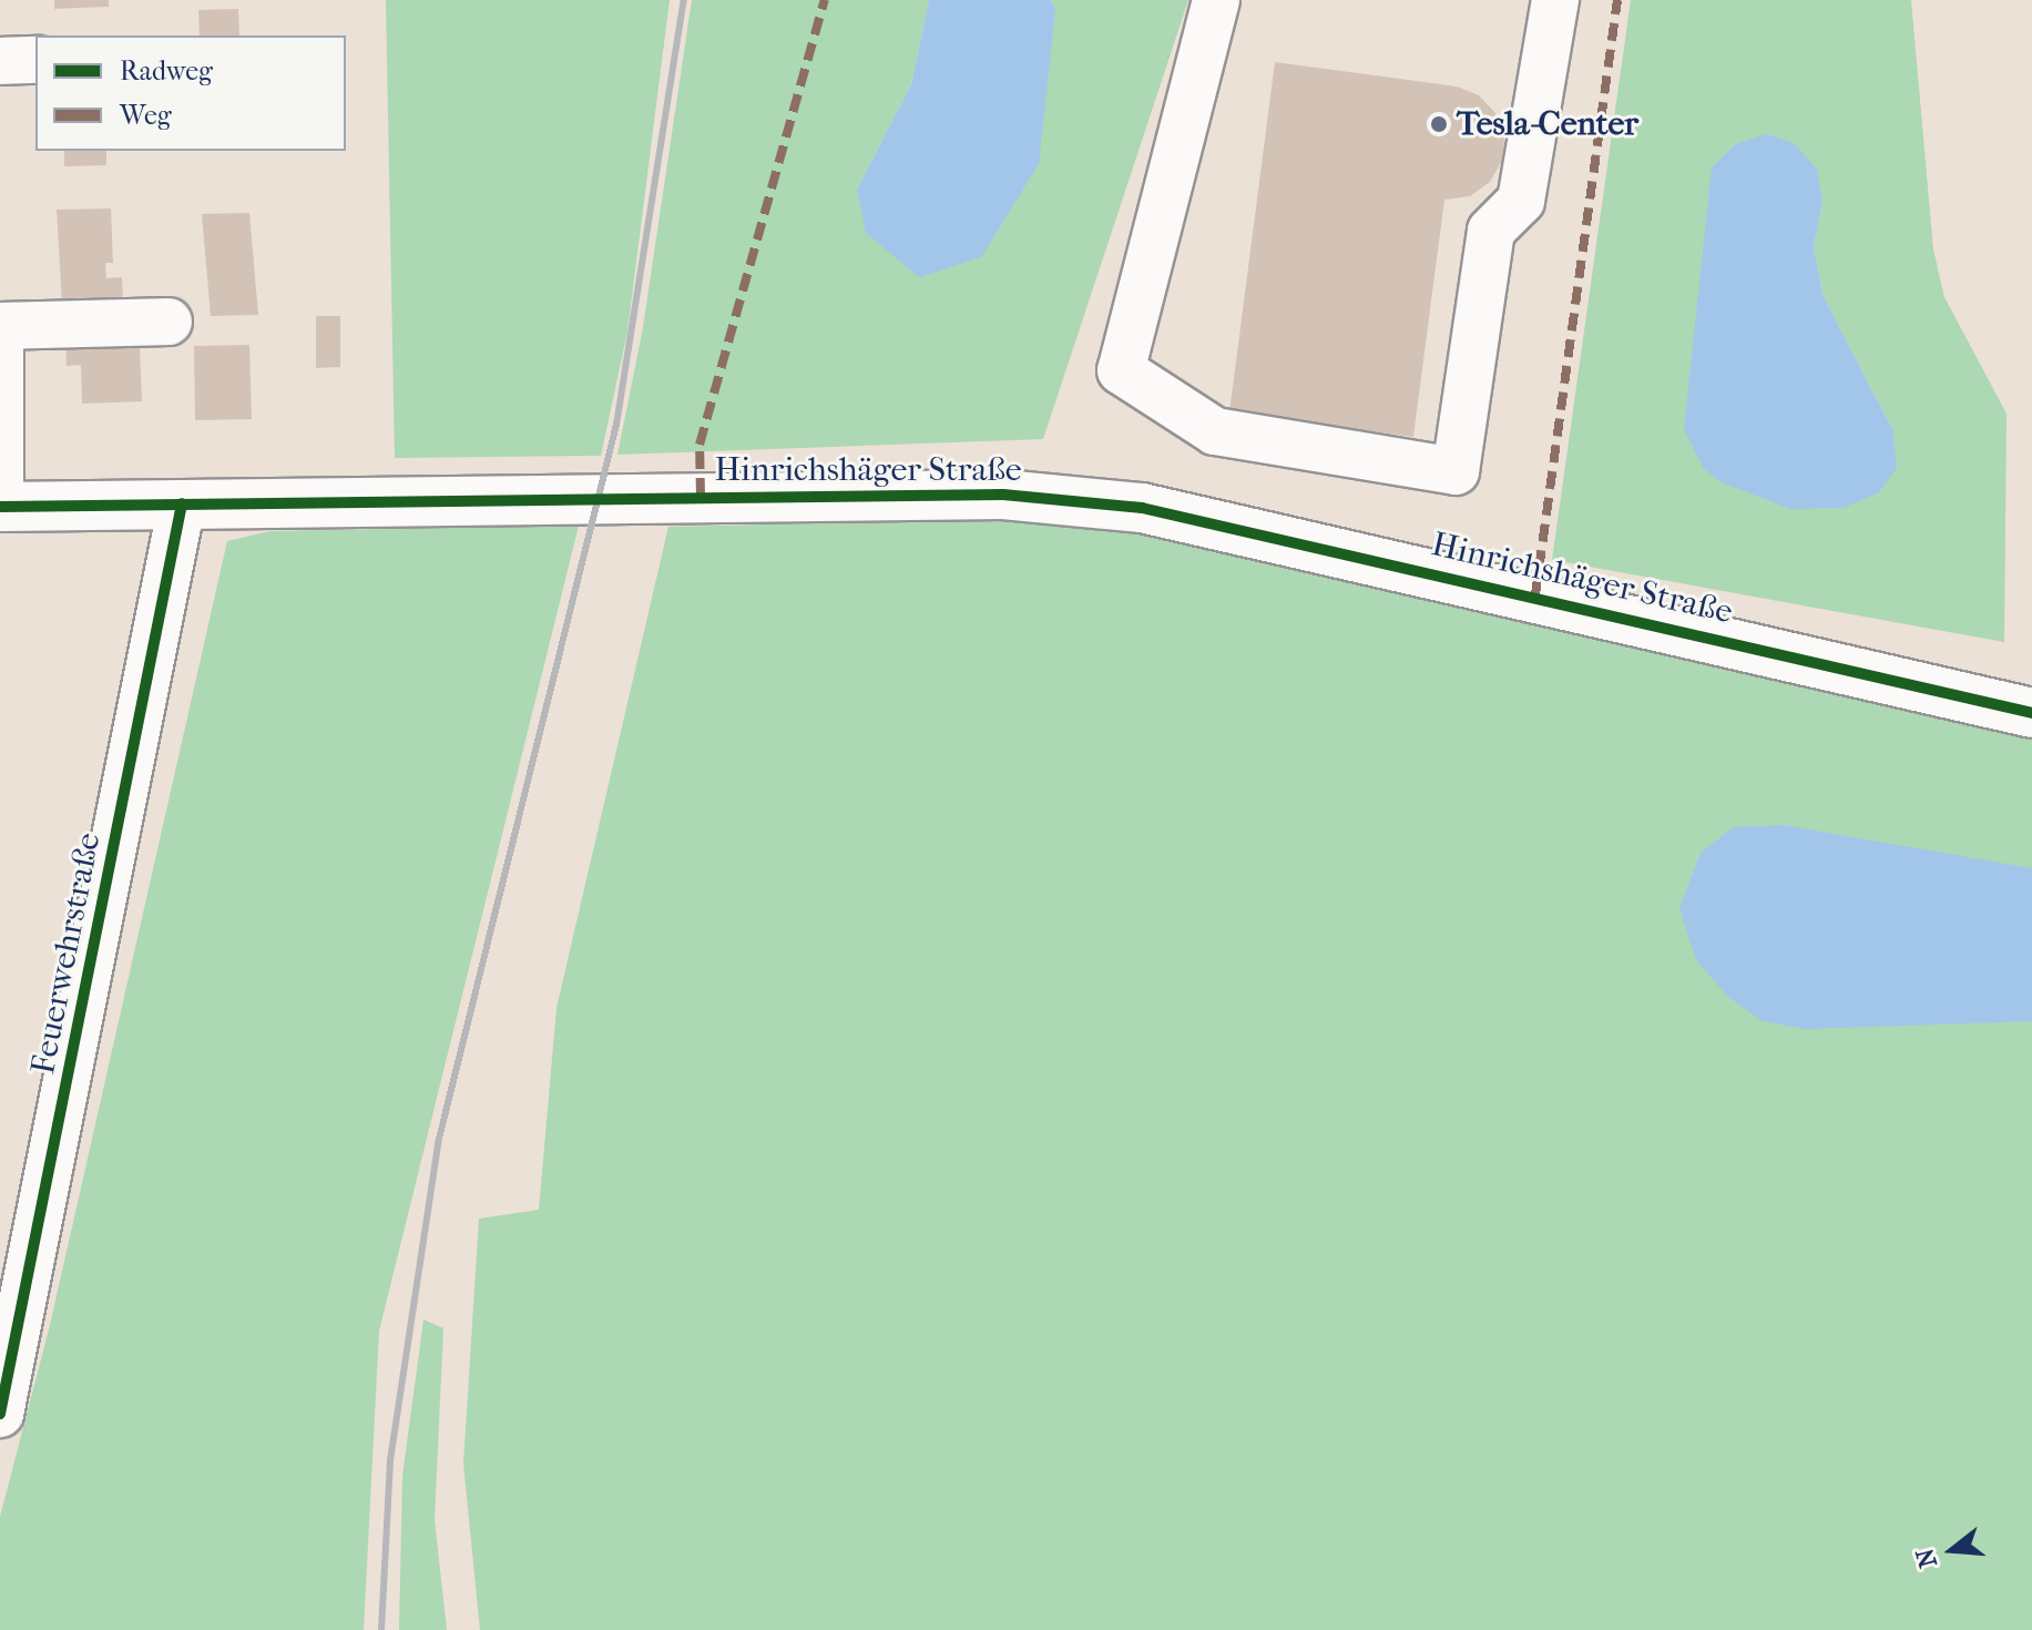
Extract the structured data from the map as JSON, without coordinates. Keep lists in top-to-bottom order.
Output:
{
  "streets": {
    "main road": ["Hinrichshäger Straße"],
    "street": ["Feuerwehrstraße"]
  },
  "crossings": [
    ["Hinrichshäger Straße", "Feuerwehrstraße"]
  ],
  "places": ["Tesla-Center"],
  "legend": ["Radweg", "Weg"],
  "north": "left"
}
